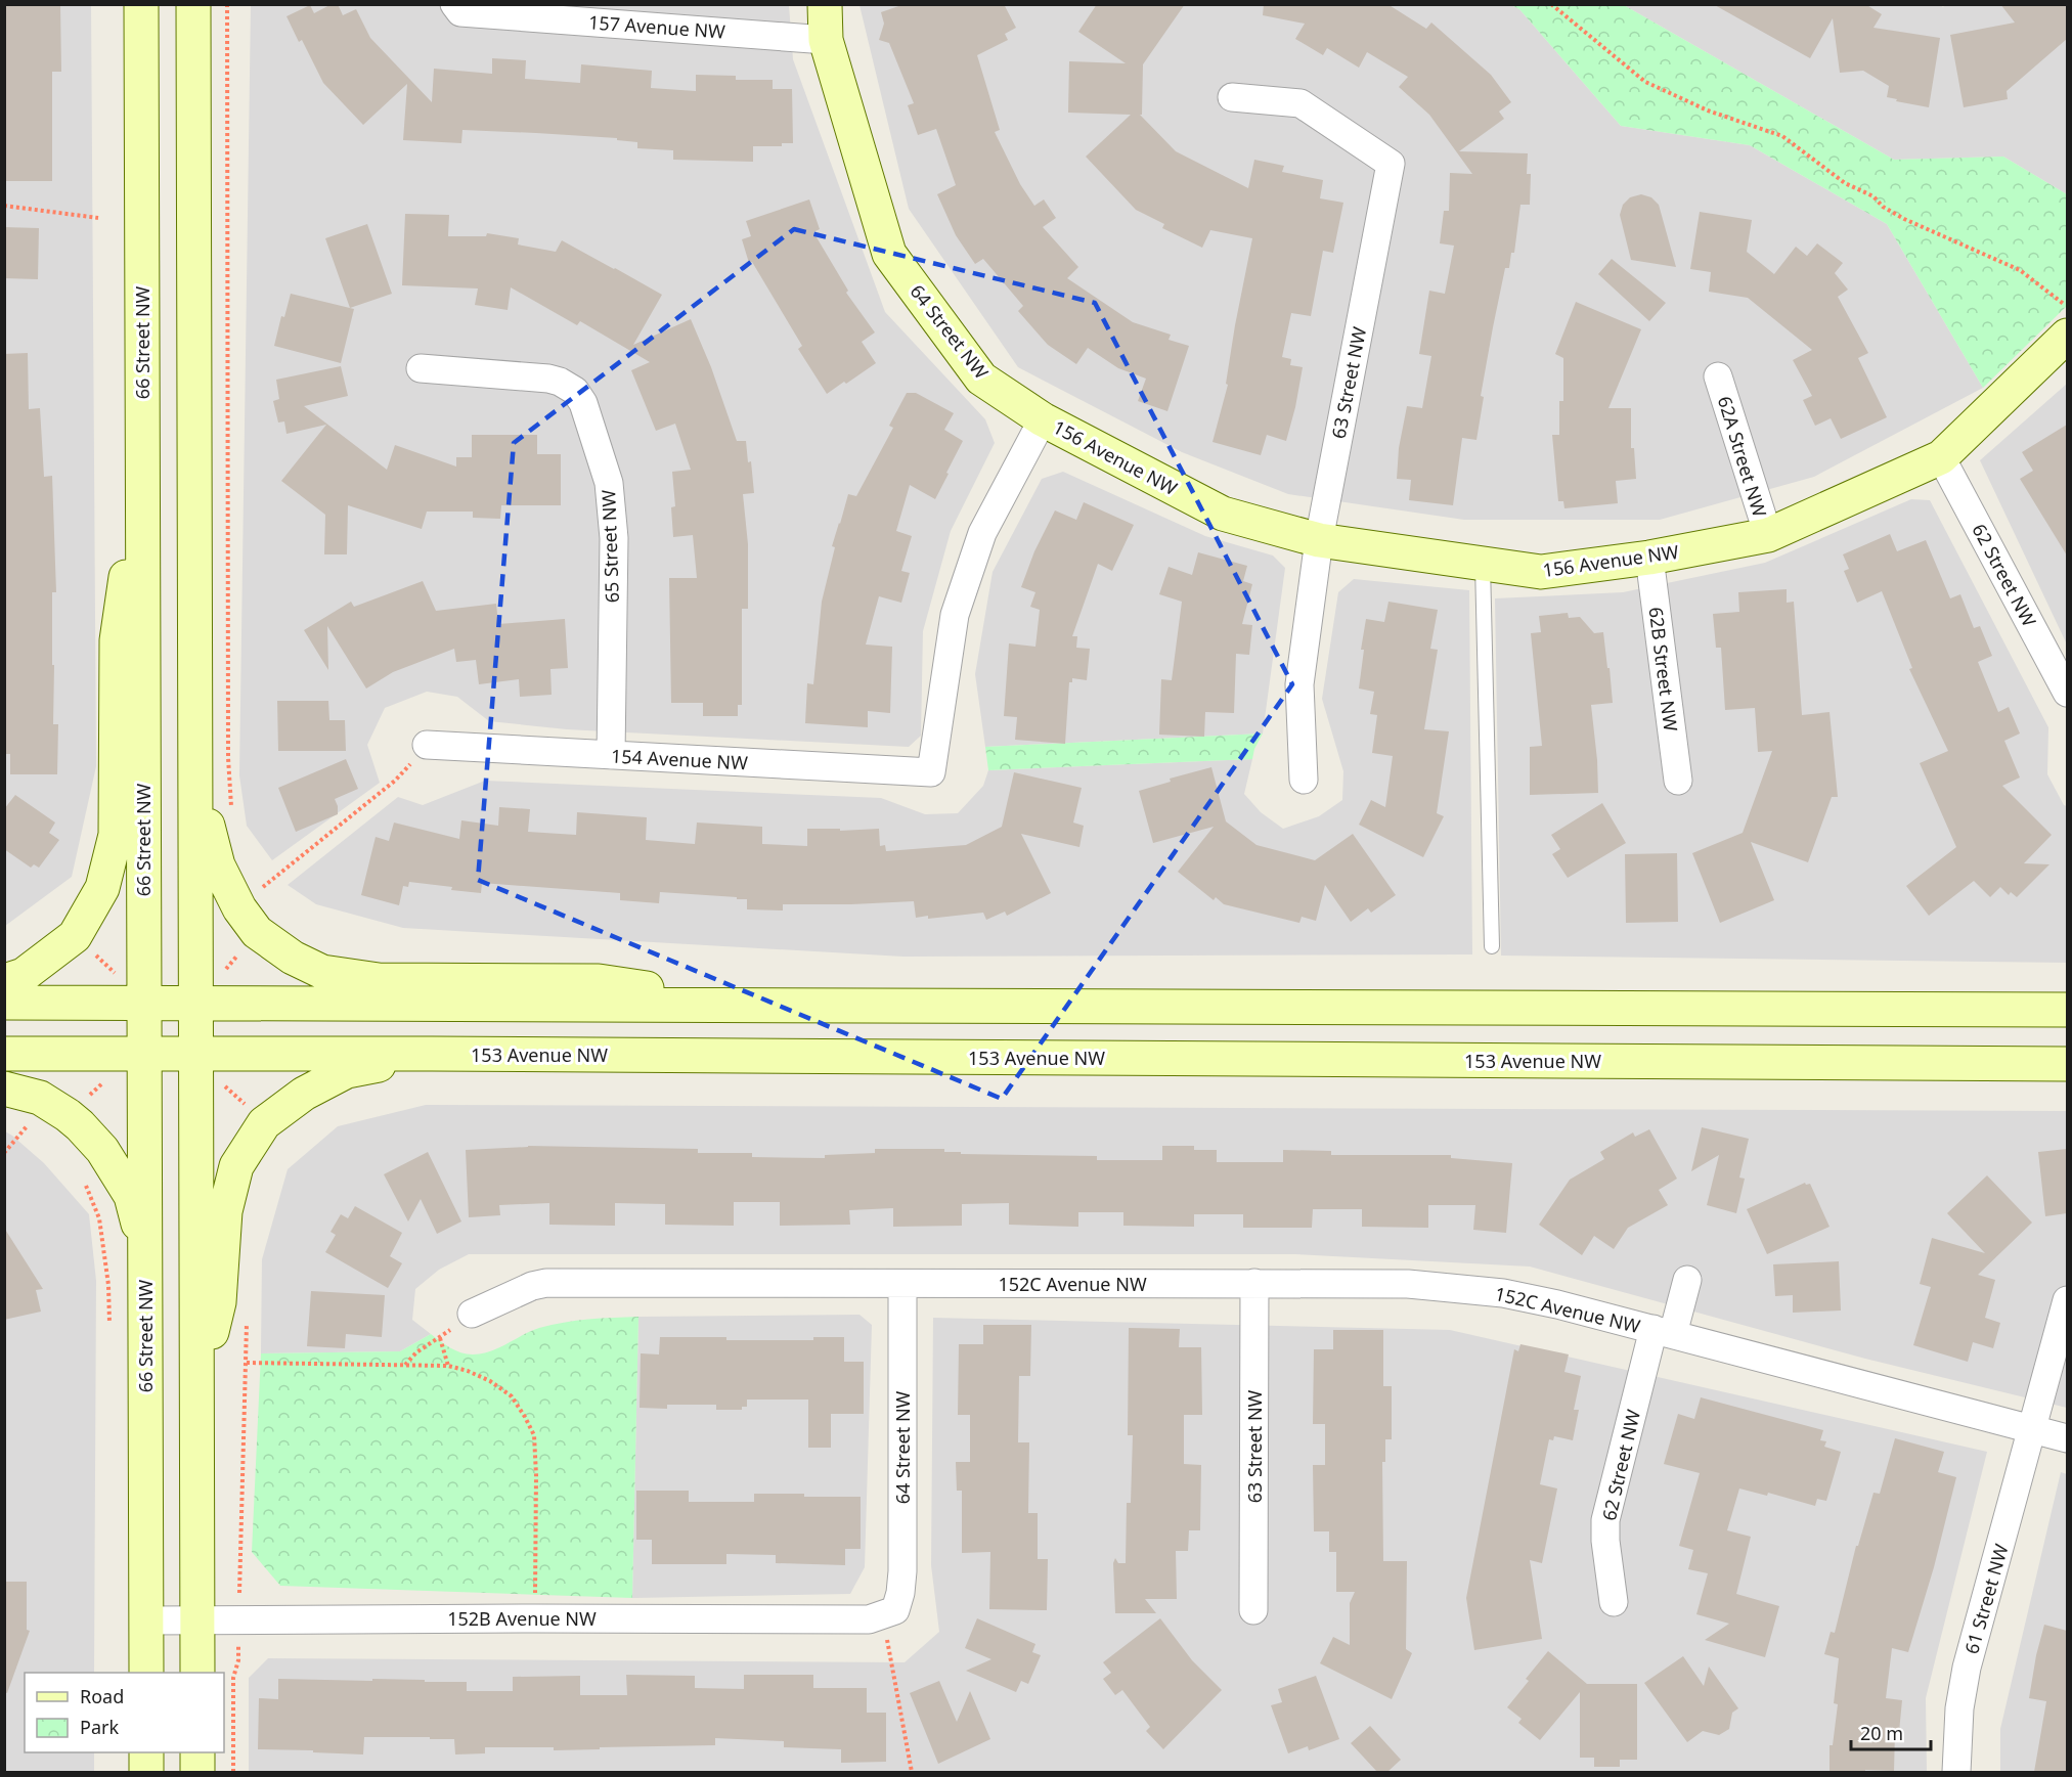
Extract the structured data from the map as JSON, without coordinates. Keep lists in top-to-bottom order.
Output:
{
  "streets": {
    "main road": [
      "64 Street NW",
      "66 Street NW",
      "156 Avenue NW",
      "153 Avenue NW"
    ],
    "street": [
      "157 Avenue NW",
      "63 Street NW",
      "62A Street NW",
      "65 Street NW",
      "62 Street NW",
      "62B Street NW",
      "154 Avenue NW",
      "152C Avenue NW",
      "61 Street NW",
      "152B Avenue NW"
    ]
  },
  "crossings": [
    ["157 Avenue NW", "64 Street NW"],
    ["64 Street NW", "156 Avenue NW"],
    ["64 Street NW", "154 Avenue NW"],
    ["64 Street NW", "152C Avenue NW"],
    ["64 Street NW", "152B Avenue NW"],
    ["66 Street NW", "153 Avenue NW"],
    ["66 Street NW", "152B Avenue NW"],
    ["63 Street NW", "156 Avenue NW"],
    ["63 Street NW", "152C Avenue NW"],
    ["62A Street NW", "156 Avenue NW"],
    ["156 Avenue NW", "62 Street NW"],
    ["156 Avenue NW", "62B Street NW"],
    ["156 Avenue NW", "154 Avenue NW"],
    ["65 Street NW", "154 Avenue NW"],
    ["62 Street NW", "152C Avenue NW"],
    ["152C Avenue NW", "61 Street NW"]
  ],
  "legend": ["Road", "Park"],
  "scale_bar": "20 m"
}
